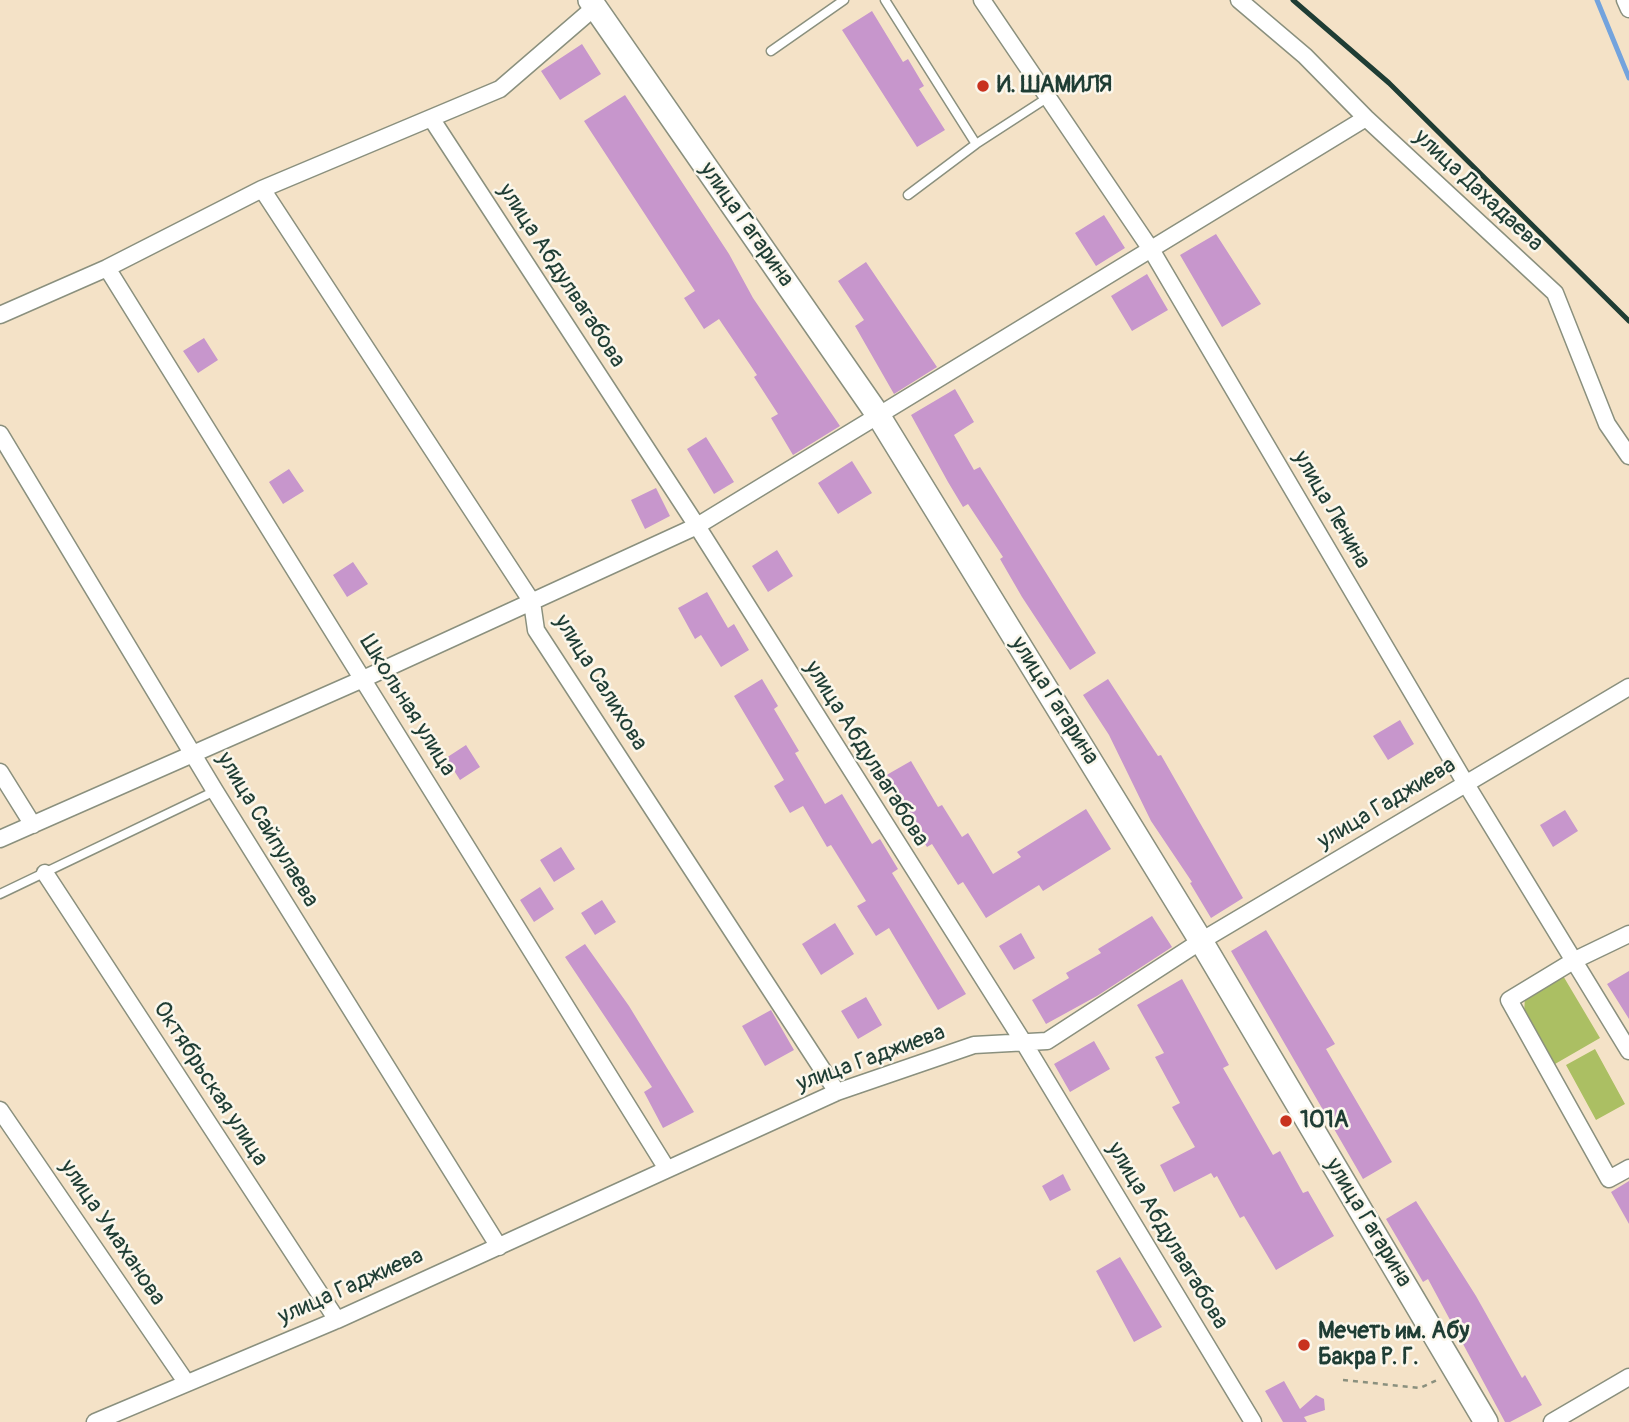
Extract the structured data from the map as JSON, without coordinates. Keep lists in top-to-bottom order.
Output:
{
  "streets": {
    "street": [
      "улица Дахадаева",
      "улица Гагарина",
      "улица Абдулвагабова",
      "улица Ленина",
      "улица Салихова",
      "Школьная улица",
      "улица Гаджиева",
      "улица Сайпулаева",
      "Октябрьская улица",
      "улица Умаханова"
    ]
  },
  "crossings": [
    ["улица Гагарина", "улица Гаджиева"],
    ["улица Абдулвагабова", "улица Гаджиева"],
    ["улица Ленина", "улица Гаджиева"],
    ["улица Салихова", "улица Гаджиева"],
    ["Школьная улица", "улица Гаджиева"],
    ["улица Гаджиева", "улица Сайпулаева"],
    ["улица Гаджиева", "Октябрьская улица"],
    ["улица Гаджиева", "улица Умаханова"]
  ],
  "places": ["И. ШАМИЛЯ", "101А", "Мечеть им. Абу Бакра Р. Г."]
}
